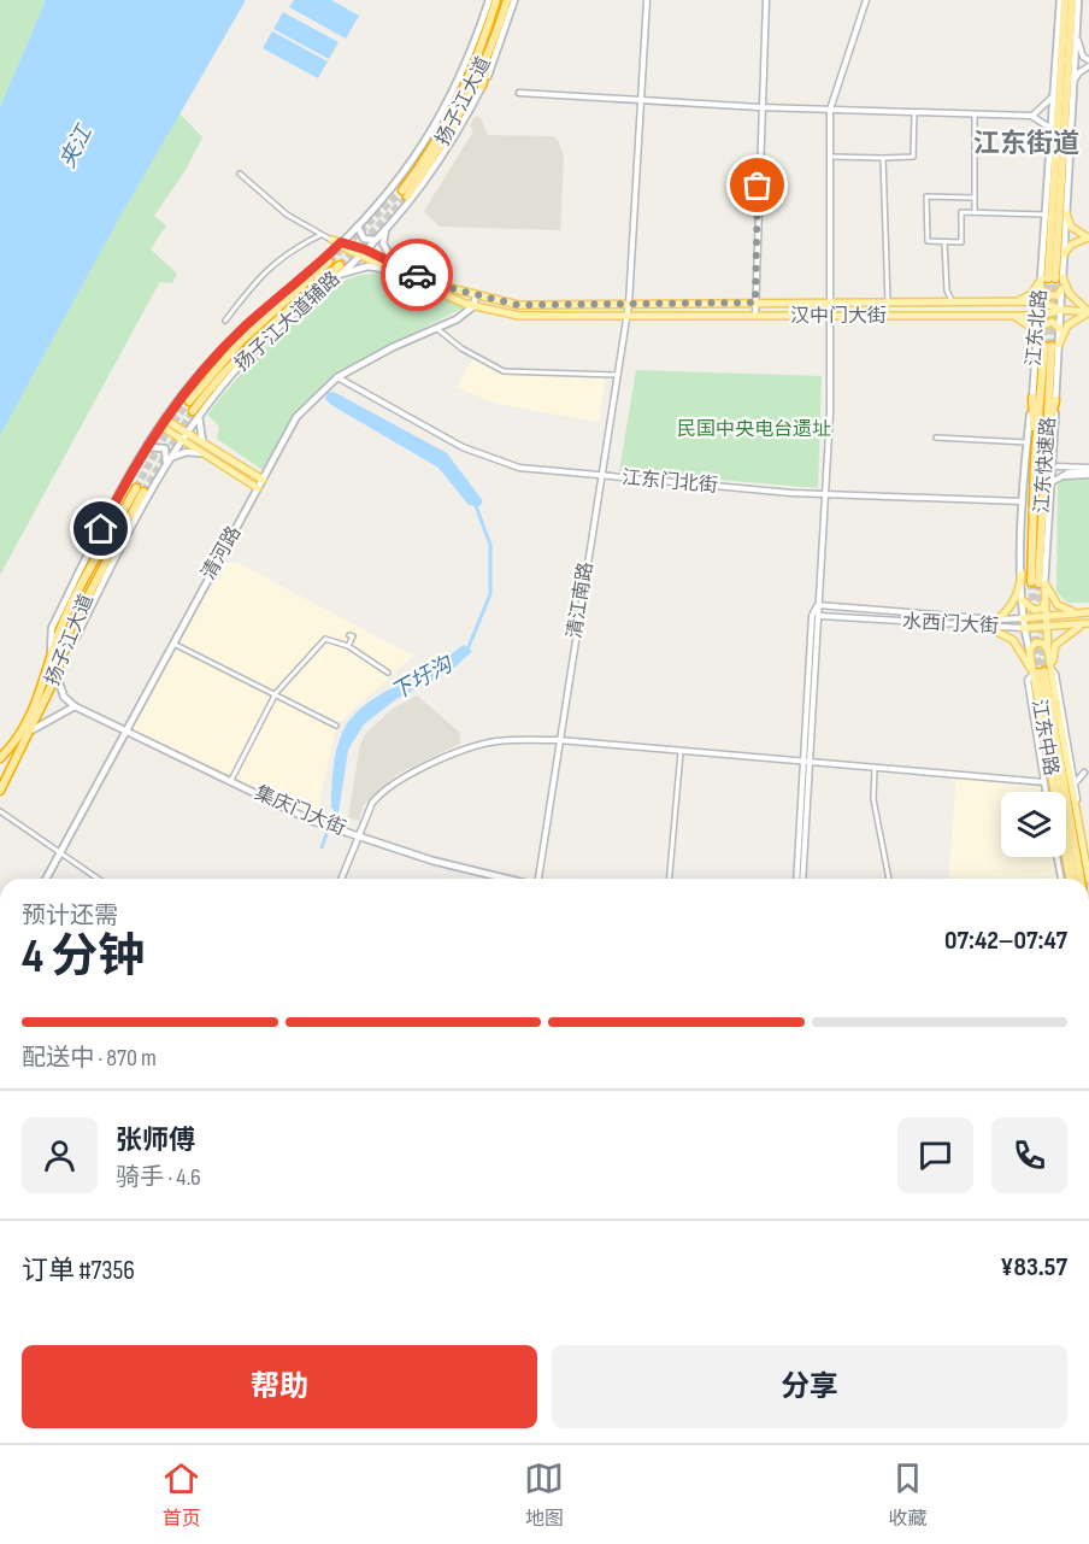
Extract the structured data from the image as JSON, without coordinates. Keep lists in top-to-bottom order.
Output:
{
  "streets": {
    "highway": ["扬子江大道", "江东快速路"],
    "main road": [
      "汉中门大街",
      "扬子江大道辅路",
      "江东北路",
      "清河路",
      "水西门大街",
      "江东中路",
      "集庆门大街"
    ],
    "street": ["江东门北街", "清江南路"]
  },
  "crossings": [
    ["扬子江大道", "扬子江大道辅路"],
    ["汉中门大街", "扬子江大道辅路"],
    ["汉中门大街", "江东北路"],
    ["汉中门大街", "清河路"],
    ["汉中门大街", "清江南路"],
    ["江东北路", "江东快速路"],
    ["江东北路", "江东门北街"],
    ["江东北路", "水西门大街"],
    ["江东北路", "江东中路"],
    ["江东快速路", "江东中路"],
    ["江东门北街", "清河路"],
    ["江东门北街", "清江南路"],
    ["清河路", "集庆门大街"],
    ["水西门大街", "江东中路"]
  ],
  "districts": ["江东街道"],
  "water": ["夹江", "下圩沟"],
  "parks": ["民国中央电台遗址"],
  "page": {
    "heading": ["4 分钟", "预计还需", "07:42–07:47"],
    "panel": [
      "张师傅",
      "骑手 · 4.6",
      "订单 #7356",
      "¥83.57"
    ],
    "bar": "配送中 · 870 m",
    "buttons": ["帮助", "分享"],
    "tabs": ["首页", "地图", "收藏"]
  }
}
